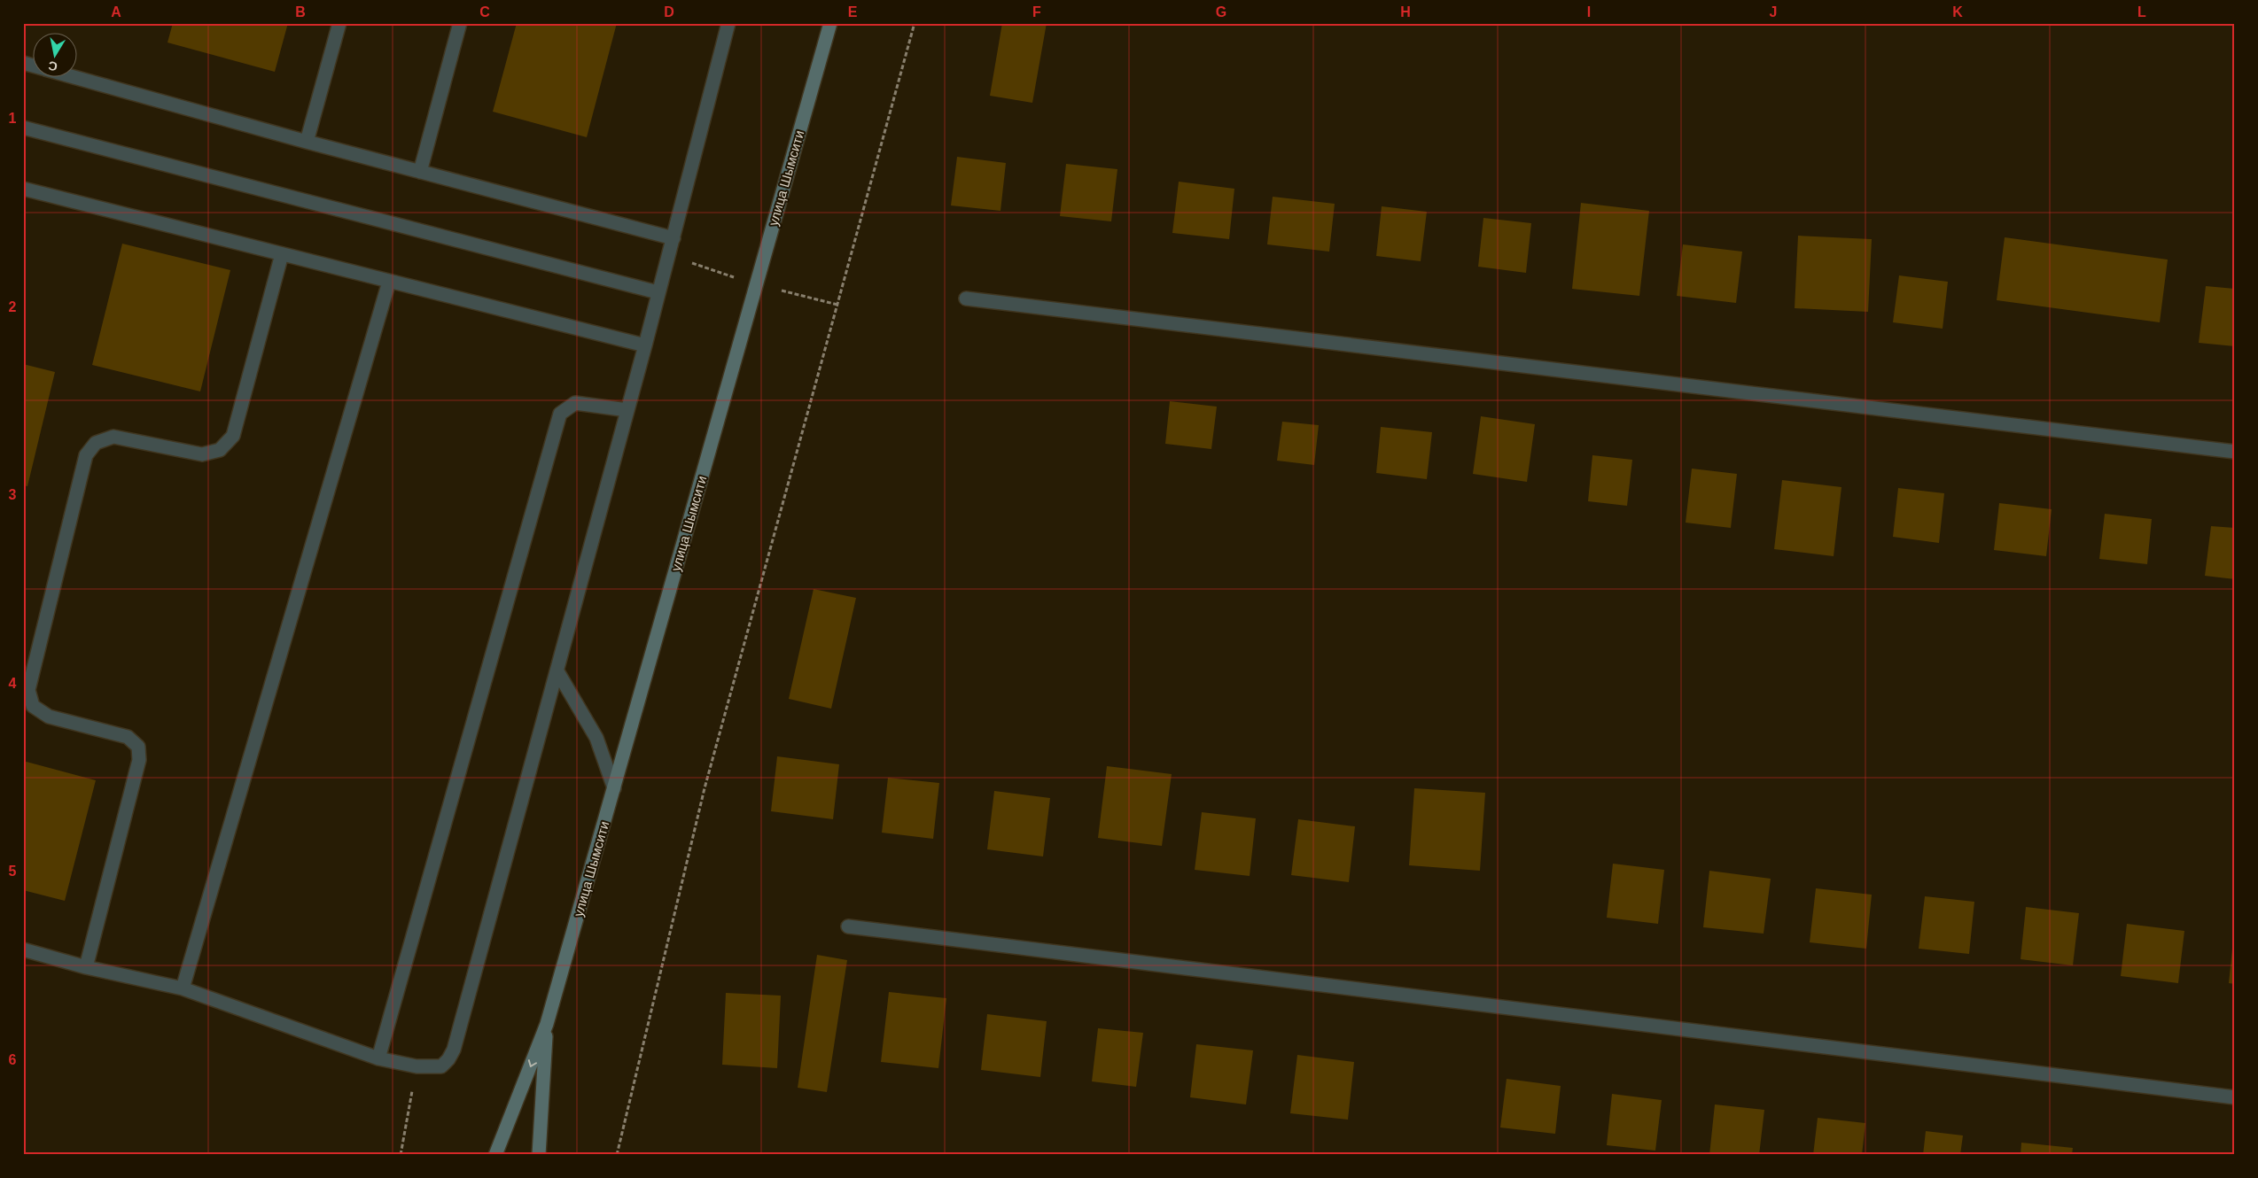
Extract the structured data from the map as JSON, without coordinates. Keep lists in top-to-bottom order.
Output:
{
  "streets": {
    "main road": ["улица Шымсити"]
  },
  "north": "bottom",
  "grid": {
    "columns": [
      "A",
      "B",
      "C",
      "D",
      "E",
      "F",
      "G",
      "H",
      "I",
      "J",
      "K",
      "L"
    ],
    "rows": [
      "1",
      "2",
      "3",
      "4",
      "5",
      "6"
    ]
  }
}
